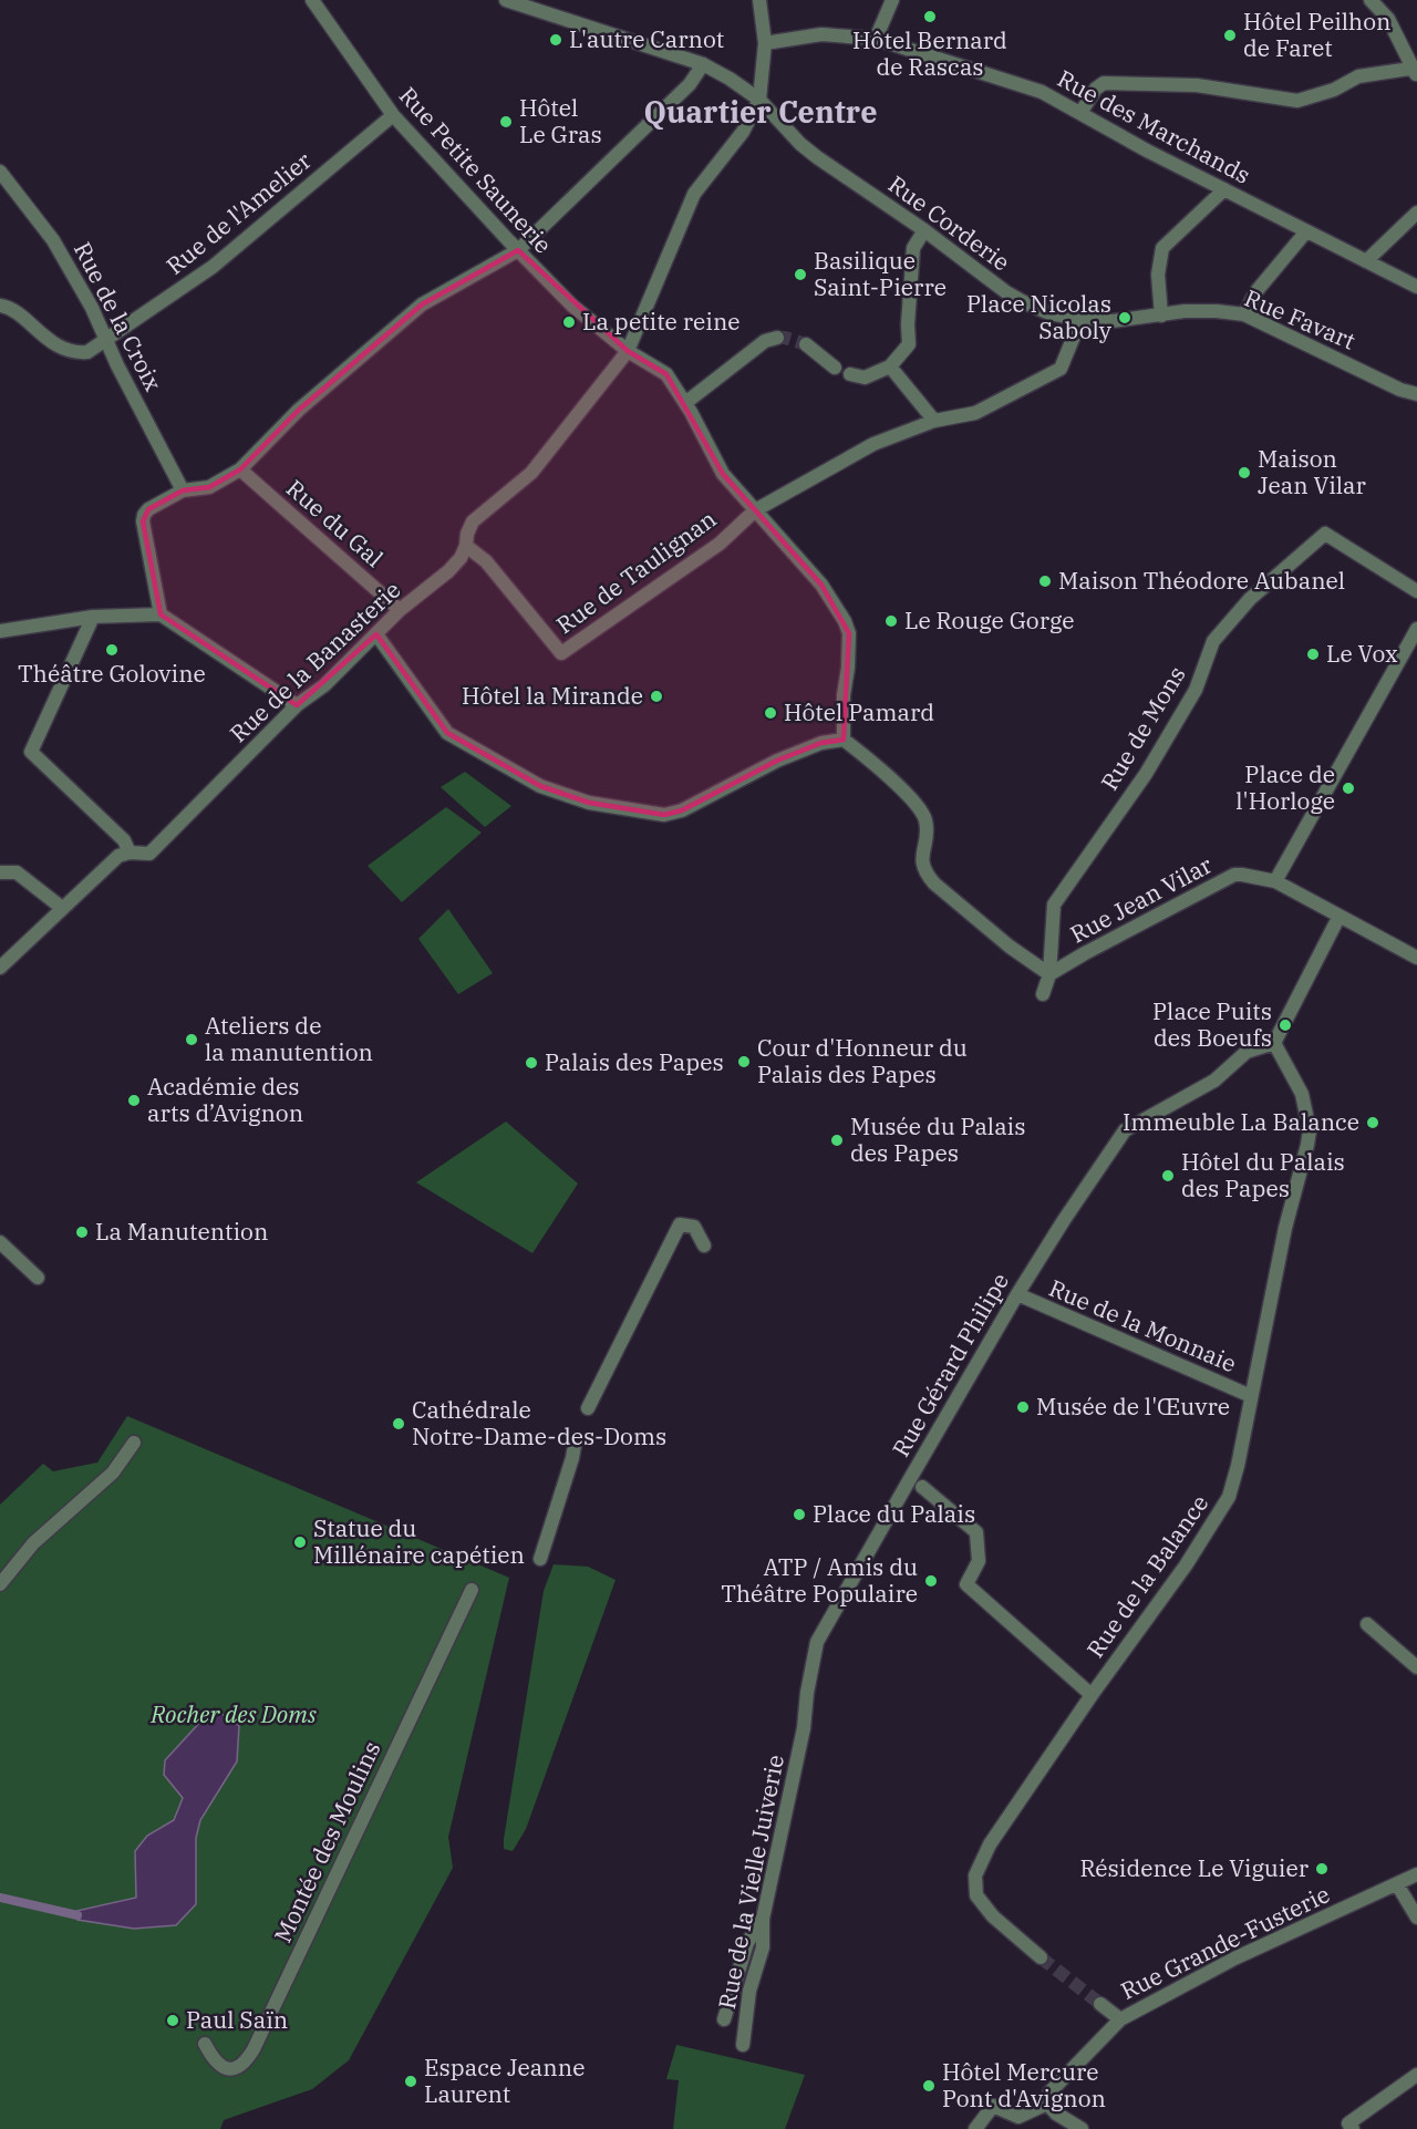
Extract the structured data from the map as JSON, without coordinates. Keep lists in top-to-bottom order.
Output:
{
  "streets": {
    "street": [
      "Rue des Marchands",
      "Rue Petite Saunerie",
      "Rue de l'Amelier",
      "Rue Corderie",
      "Rue de la Croix",
      "Rue Favart",
      "Rue du Gal",
      "Rue de Taulignan",
      "Rue de la Banasterie",
      "Rue de Mons",
      "Rue Jean Vilar",
      "Rue de la Monnaie",
      "Rue Gérard Philipe",
      "Rue de la Balance",
      "Montée des Moulins",
      "Rue de la Vielle Juiverie",
      "Rue Grande-Fusterie"
    ]
  },
  "crossings": [
    ["Rue Petite Saunerie", "Rue de l'Amelier"],
    ["Rue Petite Saunerie", "Rue de Taulignan"],
    ["Rue Petite Saunerie", "Rue de la Banasterie"],
    ["Rue de l'Amelier", "Rue de la Croix"],
    ["Rue Corderie", "Rue Favart"],
    ["Rue Corderie", "Rue de la Banasterie"],
    ["Rue du Gal", "Rue de la Banasterie"],
    ["Rue de Taulignan", "Rue de la Banasterie"],
    ["Rue de Mons", "Rue Jean Vilar"],
    ["Rue de la Monnaie", "Rue Gérard Philipe"],
    ["Rue de la Monnaie", "Rue de la Balance"],
    ["Rue Gérard Philipe", "Rue de la Balance"],
    ["Rue Gérard Philipe", "Rue de la Vielle Juiverie"]
  ],
  "districts": ["Quartier Centre"],
  "parks": ["Rocher des Doms"],
  "places": [
    "Hôtel Bernard de Rascas",
    "Hôtel Peilhon de Faret",
    "L'autre Carnot",
    "Hôtel Le Gras",
    "Basilique Saint-Pierre",
    "Place Nicolas Saboly",
    "La petite reine",
    "Maison Jean Vilar",
    "Maison Théodore Aubanel",
    "Le Rouge Gorge",
    "Théâtre Golovine",
    "Le Vox",
    "Hôtel la Mirande",
    "Hôtel Pamard",
    "Place de l'Horloge",
    "Place Puits des Boeufs",
    "Ateliers de la manutention",
    "Cour d'Honneur du Palais des Papes",
    "Palais des Papes",
    "Académie des arts d’Avignon",
    "Immeuble La Balance",
    "Musée du Palais des Papes",
    "Hôtel du Palais des Papes",
    "La Manutention",
    "Musée de l'Œuvre",
    "Cathédrale Notre-Dame-des-Doms",
    "Place du Palais",
    "Statue du Millénaire capétien",
    "ATP / Amis du Théâtre Populaire",
    "Résidence Le Viguier",
    "Paul Saïn",
    "Espace Jeanne Laurent",
    "Hôtel Mercure Pont d'Avignon"
  ]
}
